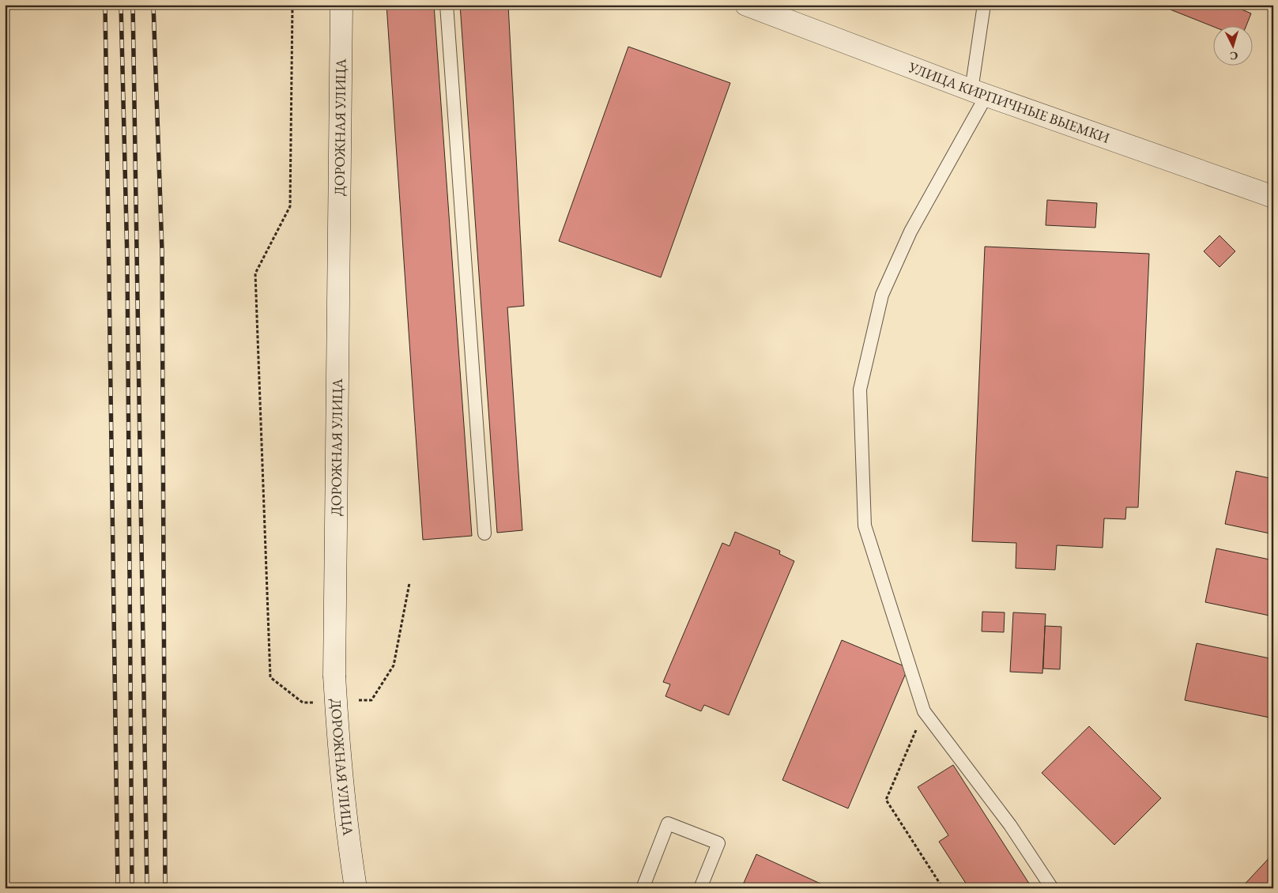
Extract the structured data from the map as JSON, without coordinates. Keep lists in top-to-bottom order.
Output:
{
  "streets": {
    "main road": ["УЛИЦА КИРПИЧНЫЕ ВЫЕМКИ", "ДОРОЖНАЯ УЛИЦА"]
  },
  "north": "bottom"
}
